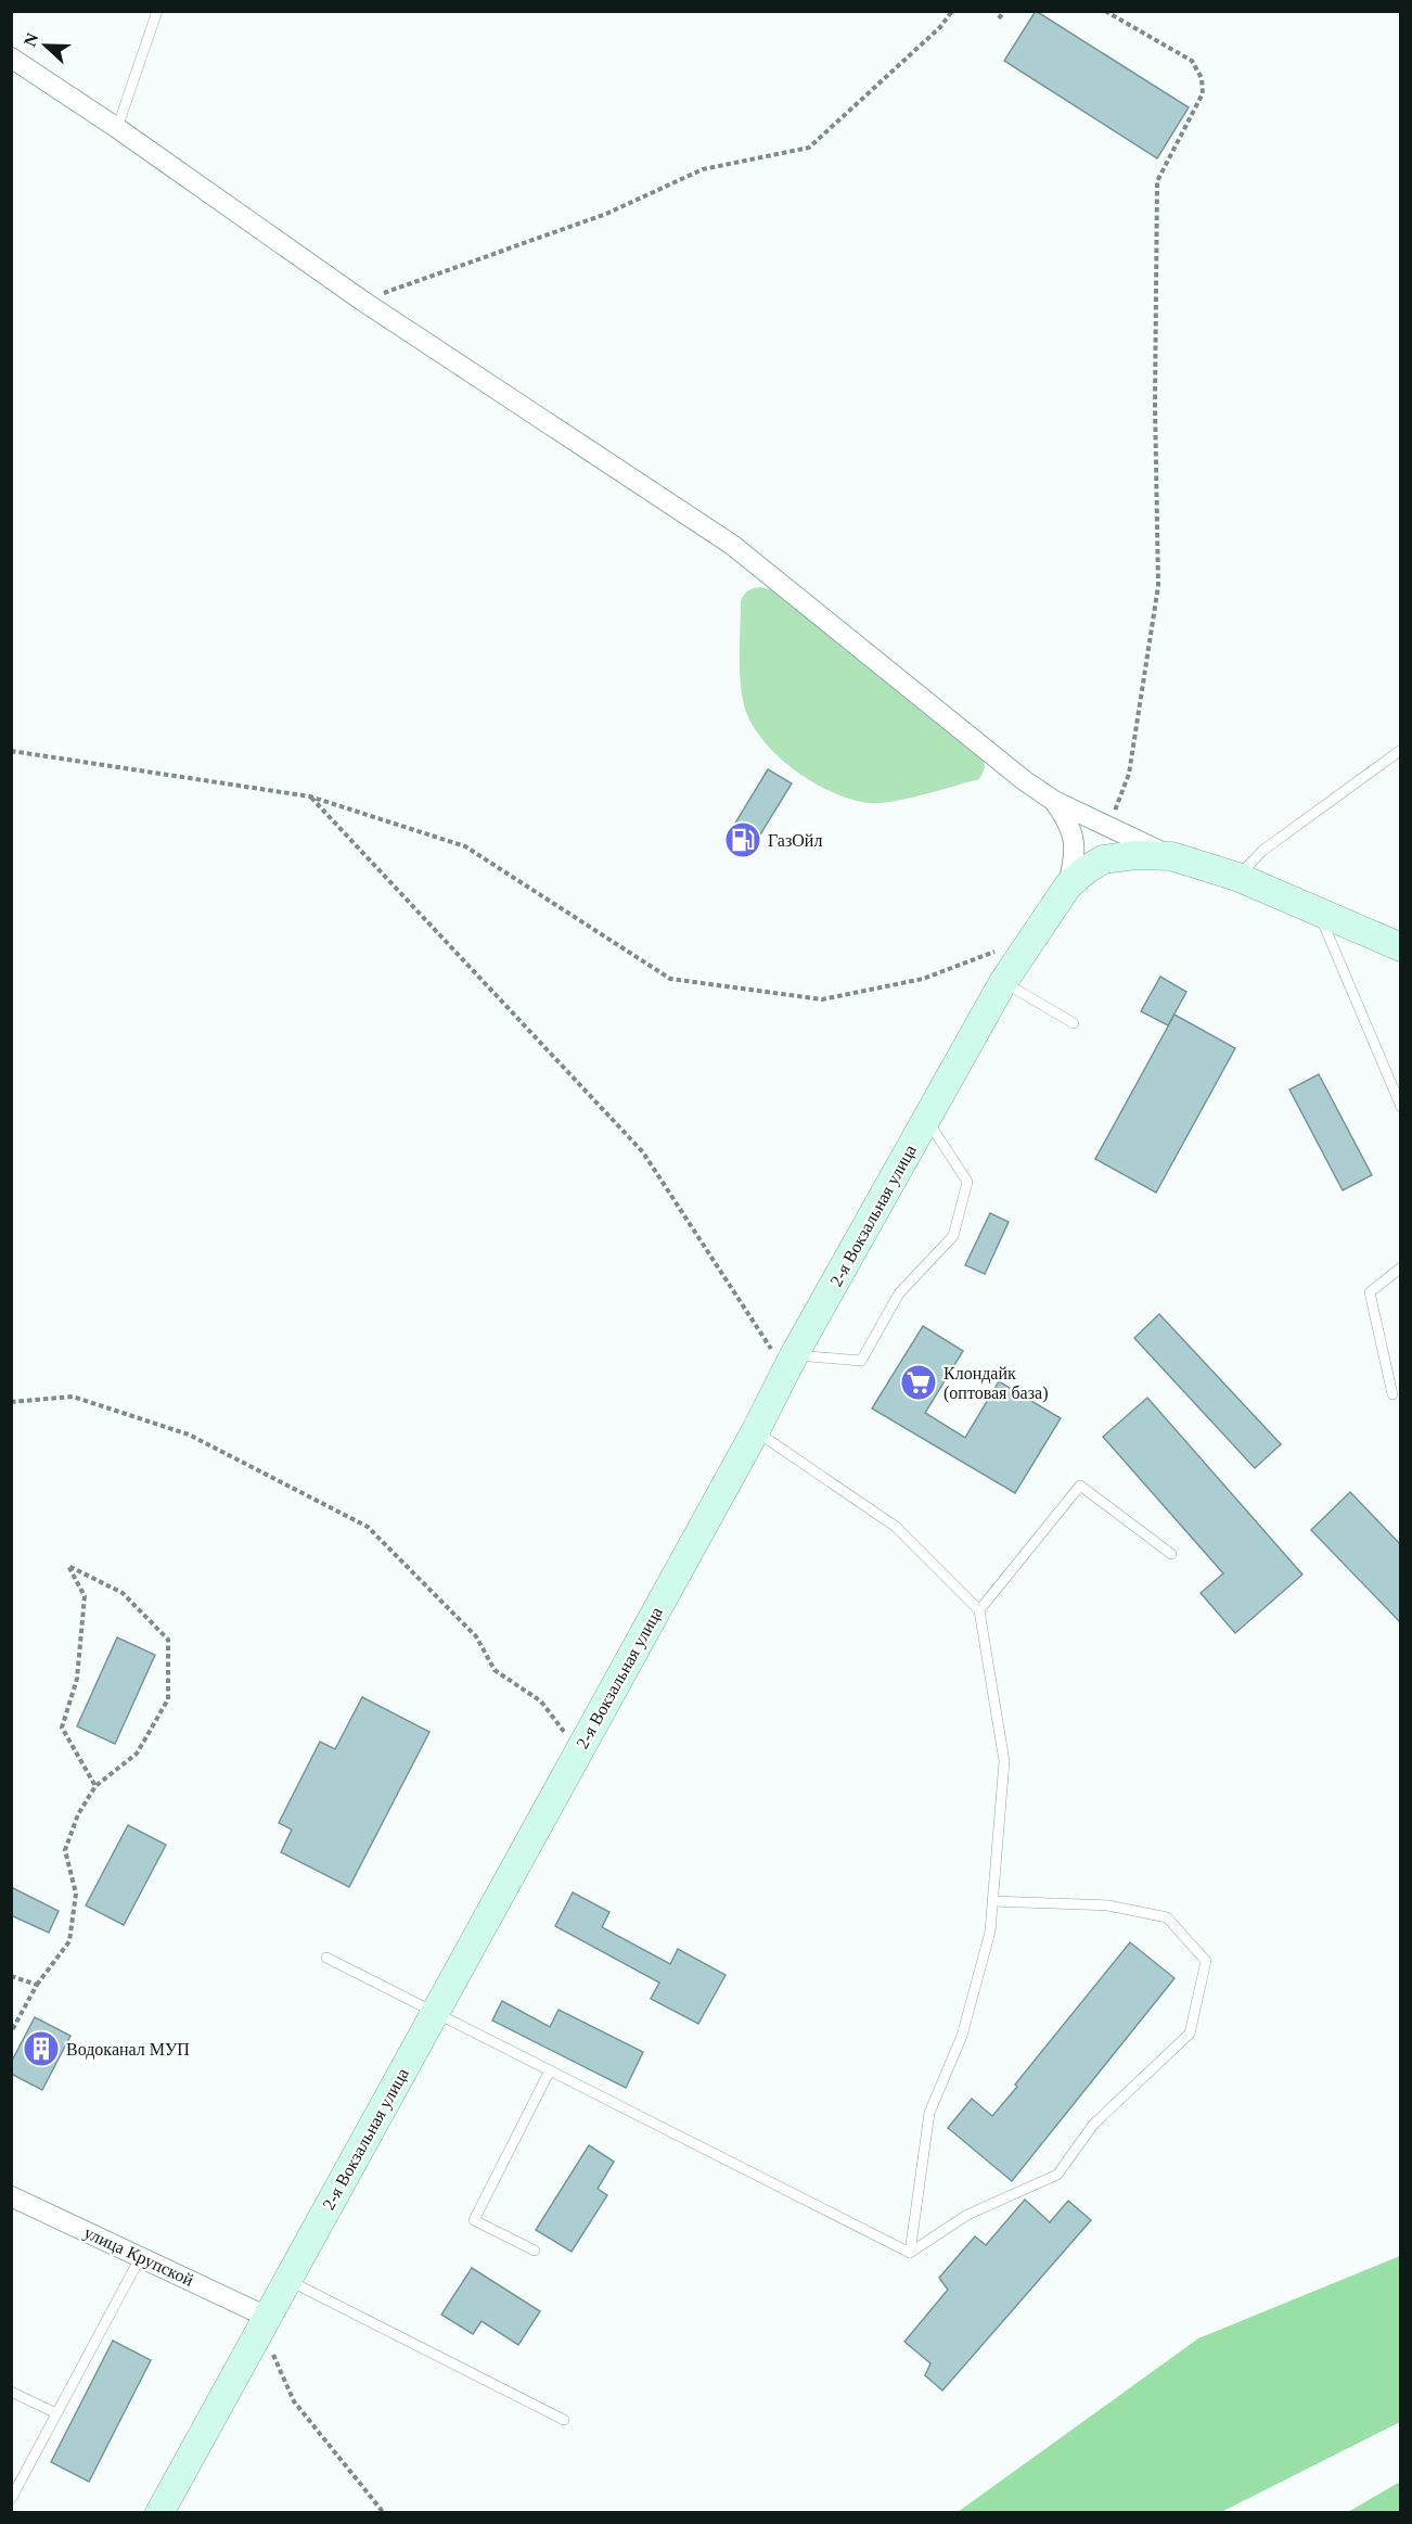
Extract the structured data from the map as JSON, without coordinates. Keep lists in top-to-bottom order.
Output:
{
  "streets": {
    "main road": ["2-я Вокзальная улица"],
    "street": ["улица Крупской"]
  },
  "crossings": [
    ["2-я Вокзальная улица", "улица Крупской"]
  ],
  "places": {
    "fuel station": ["ГазОйл"],
    "supermarket": ["Клондайк (оптовая база)"],
    "building": ["Водоканал МУП"]
  },
  "north": "left"
}
